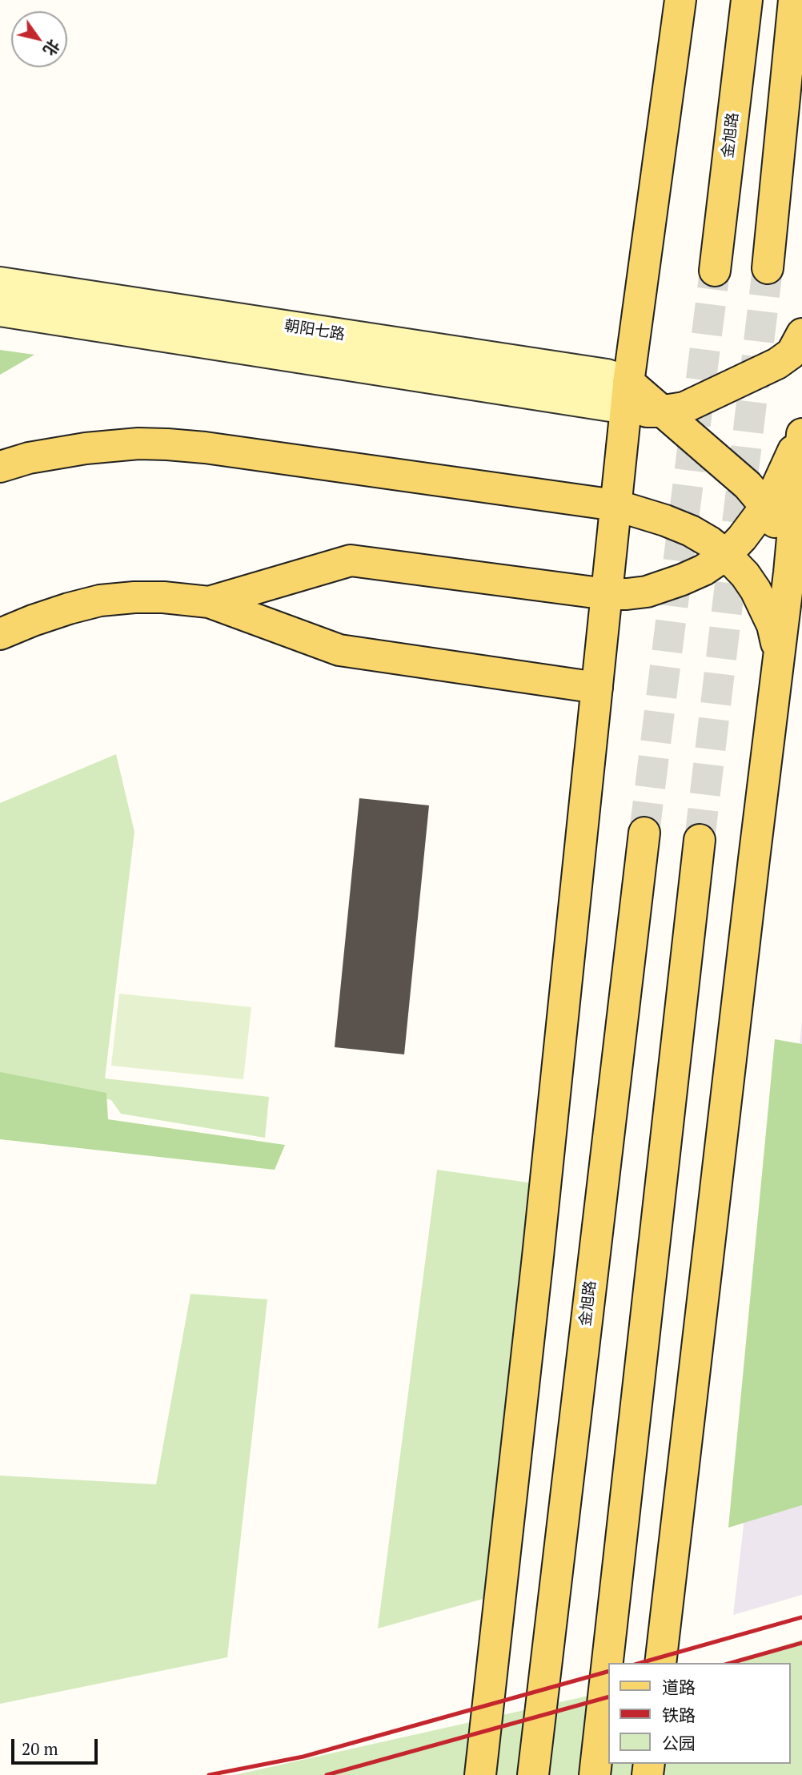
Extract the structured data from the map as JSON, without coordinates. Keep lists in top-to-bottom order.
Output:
{
  "streets": {
    "main road": ["金旭路"],
    "street": ["朝阳七路"]
  },
  "legend": ["道路", "铁路", "公园"],
  "scale_bar": "20 m",
  "north": "bottom right"
}
